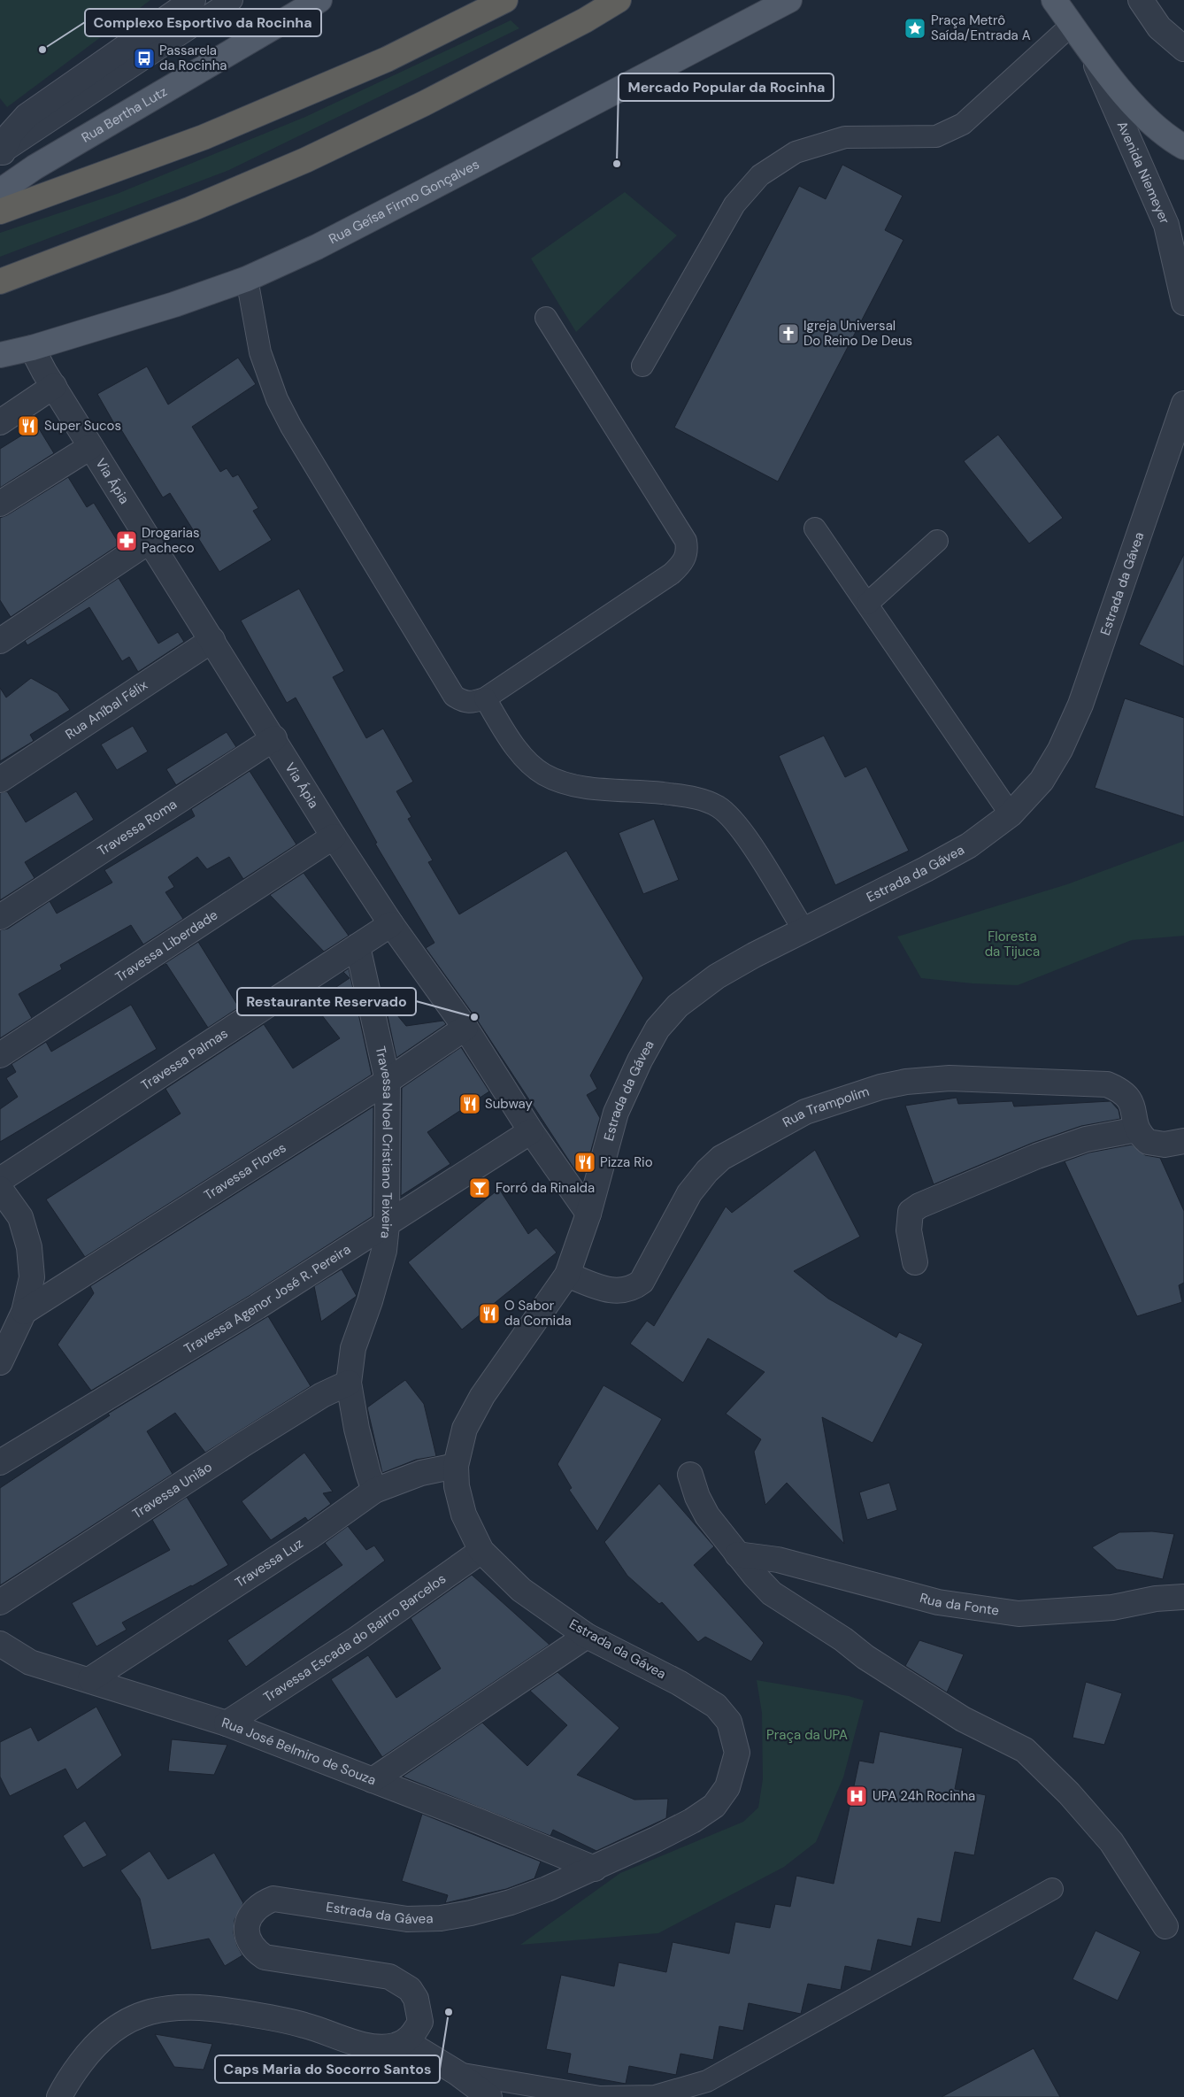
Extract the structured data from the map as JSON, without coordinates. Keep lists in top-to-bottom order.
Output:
{
  "streets": {
    "main road": ["Rua Bertha Lutz", "Avenida Niemeyer", "Rua Geísa Firmo Gonçalves"],
    "street": [
      "Via Ápia",
      "Estrada da Gávea",
      "Rua Aníbal Félix",
      "Travessa Roma",
      "Travessa Liberdade",
      "Travessa Palmas",
      "Rua Trampolim",
      "Travessa Noel Cristiano Teixeira",
      "Travessa Flores",
      "Travessa Agenor José R. Pereira",
      "Travessa União",
      "Travessa Luz",
      "Rua da Fonte",
      "Travessa Escada do Bairro Barcelos",
      "Rua José Belmiro de Souza"
    ]
  },
  "crossings": [
    ["Rua Geísa Firmo Gonçalves", "Via Ápia"],
    ["Via Ápia", "Estrada da Gávea"],
    ["Via Ápia", "Rua Aníbal Félix"],
    ["Via Ápia", "Travessa Roma"],
    ["Via Ápia", "Travessa Liberdade"],
    ["Via Ápia", "Travessa Palmas"],
    ["Via Ápia", "Travessa Flores"],
    ["Via Ápia", "Travessa Agenor José R. Pereira"],
    ["Estrada da Gávea", "Rua Trampolim"],
    ["Estrada da Gávea", "Travessa Luz"],
    ["Estrada da Gávea", "Travessa Escada do Bairro Barcelos"],
    ["Estrada da Gávea", "Rua José Belmiro de Souza"],
    ["Travessa Palmas", "Travessa Noel Cristiano Teixeira"],
    ["Travessa Noel Cristiano Teixeira", "Travessa Flores"],
    ["Travessa Noel Cristiano Teixeira", "Travessa Agenor José R. Pereira"],
    ["Travessa Noel Cristiano Teixeira", "Travessa União"],
    ["Travessa Noel Cristiano Teixeira", "Travessa Luz"],
    ["Travessa Luz", "Rua José Belmiro de Souza"],
    ["Travessa Escada do Bairro Barcelos", "Rua José Belmiro de Souza"]
  ],
  "parks": ["Floresta da Tijuca", "Praça da UPA"],
  "places": {
    "place": ["Praça Metrô Saída/Entrada A"],
    "other": [
      "Complexo Esportivo da Rocinha",
      "Mercado Popular da Rocinha",
      "Restaurante Reservado",
      "Caps Maria do Socorro Santos"
    ],
    "bus stop": ["Passarela da Rocinha"],
    "church": ["Igreja Universal Do Reino De Deus"],
    "restaurant": [
      "Super Sucos",
      "Subway",
      "Pizza Rio",
      "O Sabor da Comida"
    ],
    "pharmacy": ["Drogarias Pacheco"],
    "bar": ["Forró da Rinalda"],
    "hospital": ["UPA 24h Rocinha"]
  }
}
